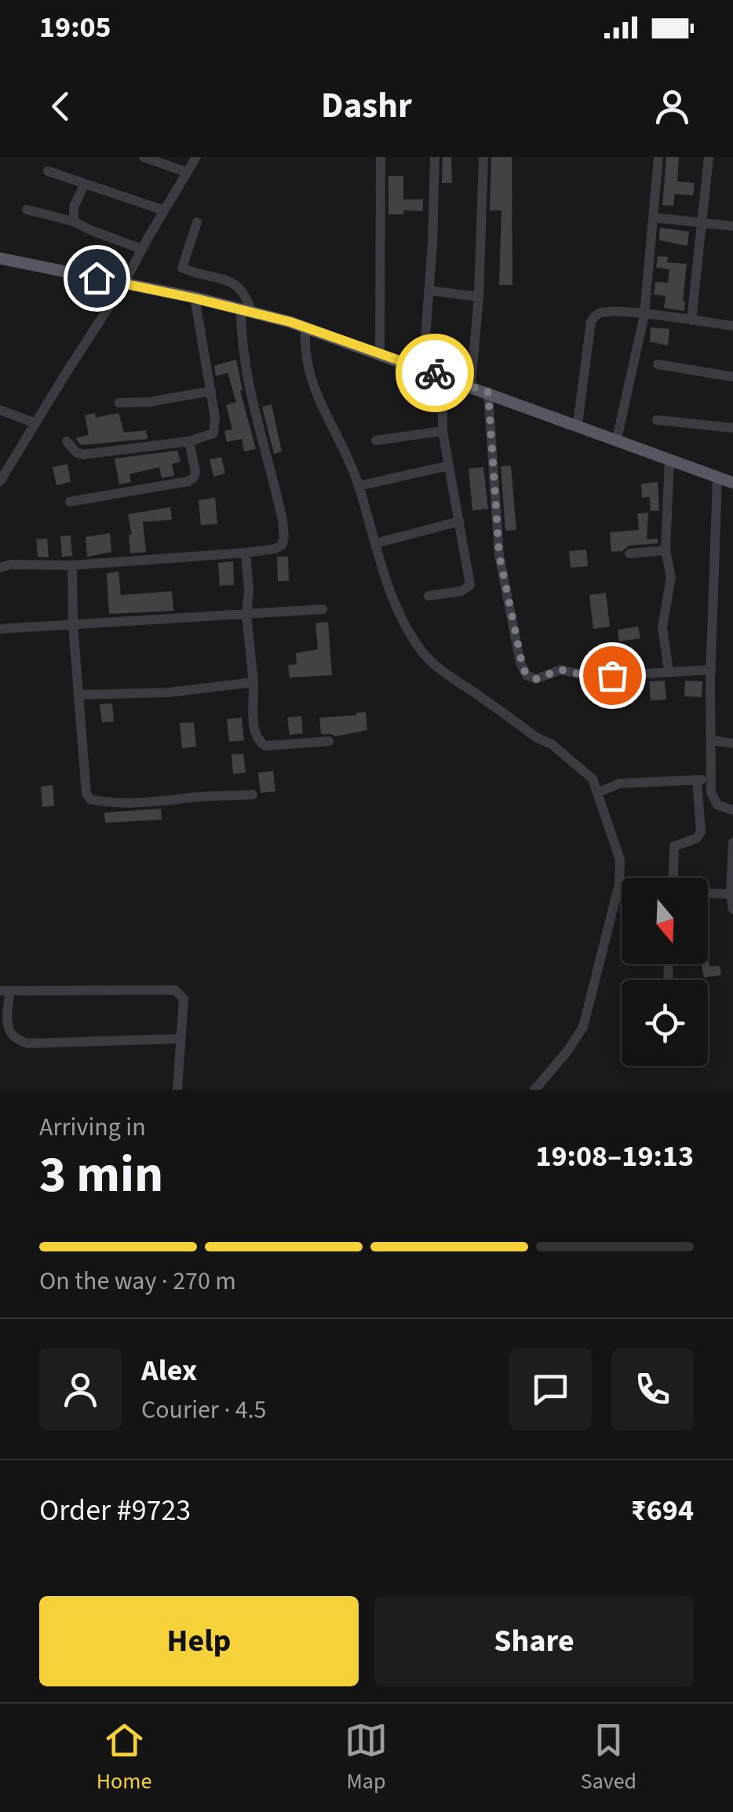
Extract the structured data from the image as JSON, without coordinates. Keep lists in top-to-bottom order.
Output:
{
  "north": "bottom",
  "page": {
    "status": "19:05",
    "header": "Dashr",
    "heading": ["3 min", "Arriving in", "19:08–19:13"],
    "panel": [
      "Alex",
      "Courier · 4.5",
      "Order #9723",
      "₹694"
    ],
    "bar": "On the way · 270 m",
    "buttons": ["Help", "Share"],
    "tabs": ["Home", "Map", "Saved"]
  }
}
